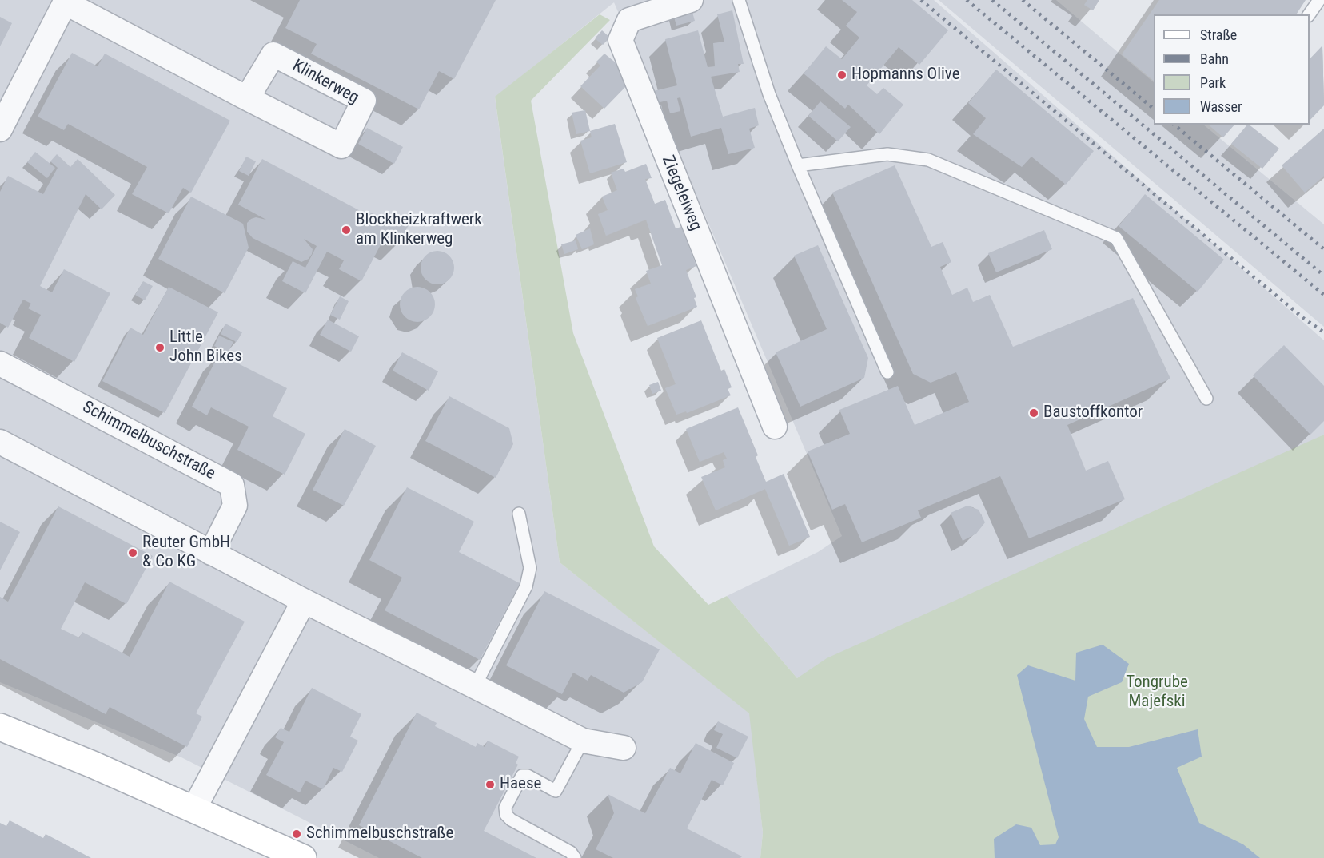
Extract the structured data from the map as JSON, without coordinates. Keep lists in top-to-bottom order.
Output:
{
  "streets": {
    "street": ["Klinkerweg", "Ziegeleiweg", "Schimmelbuschstraße"]
  },
  "parks": ["Tongrube Majefski"],
  "places": [
    "Hopmanns Olive",
    "Blockheizkraftwerk am Klinkerweg",
    "Little John Bikes",
    "Baustoffkontor",
    "Reuter GmbH & Co KG",
    "Haese",
    "Schimmelbuschstraße"
  ],
  "legend": [
    "Straße",
    "Bahn",
    "Park",
    "Wasser"
  ]
}
